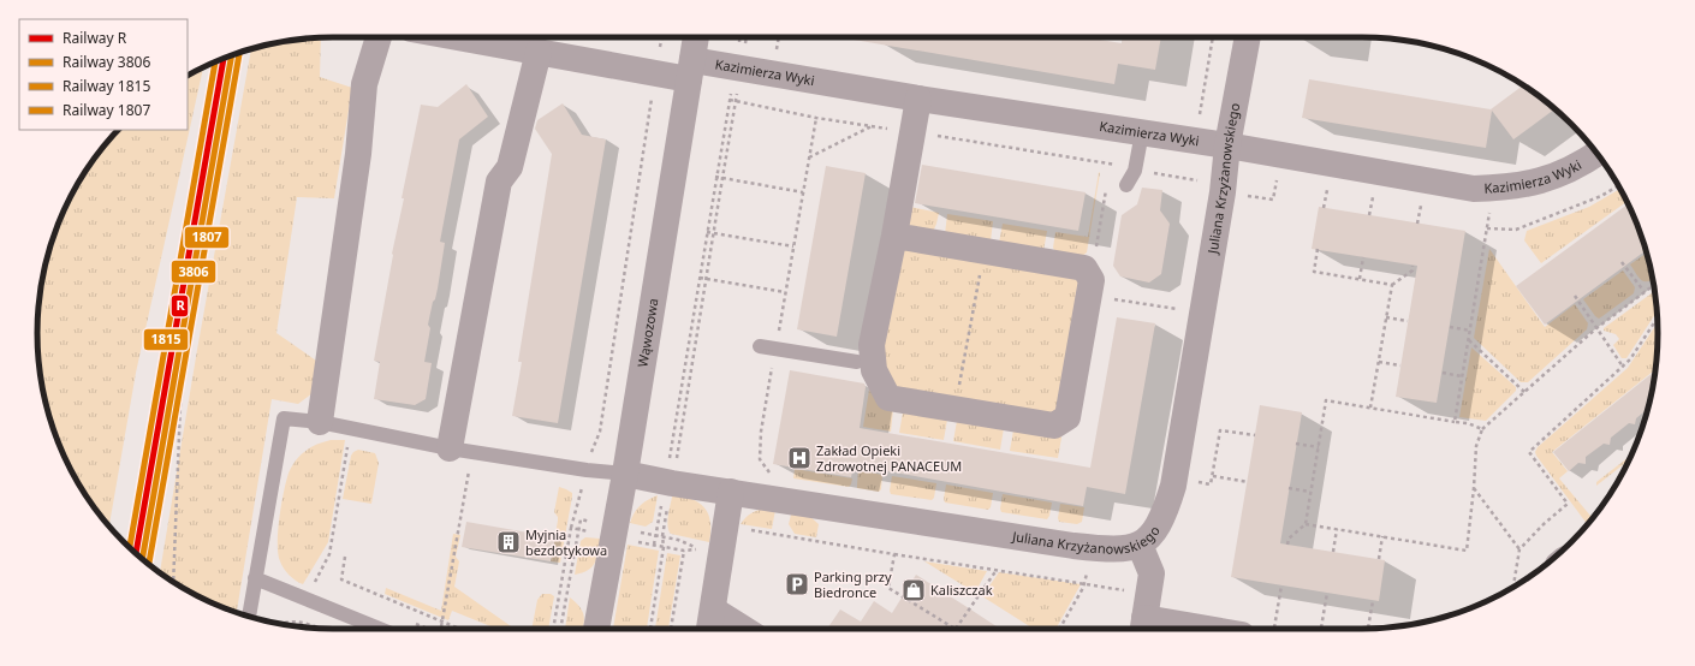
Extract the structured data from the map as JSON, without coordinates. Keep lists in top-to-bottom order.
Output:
{
  "streets": {
    "street": ["Kazimierza Wyki", "Juliana Krzyżanowskiego", "Wąwozowa"]
  },
  "crossings": [
    ["Kazimierza Wyki", "Juliana Krzyżanowskiego"],
    ["Kazimierza Wyki", "Wąwozowa"],
    ["Juliana Krzyżanowskiego", "Wąwozowa"]
  ],
  "places": {
    "hospital": ["Zakład Opieki Zdrowotnej PANACEUM"],
    "building": ["Myjnia bezdotykowa"],
    "parking": ["Parking przy Biedronce"],
    "shop": ["Kaliszczak"]
  },
  "lines": [
    "rail line 1807",
    "rail line 3806",
    "rail line R",
    "rail line 1815"
  ],
  "legend": [
    "Railway R",
    "Railway 3806",
    "Railway 1815",
    "Railway 1807"
  ]
}
